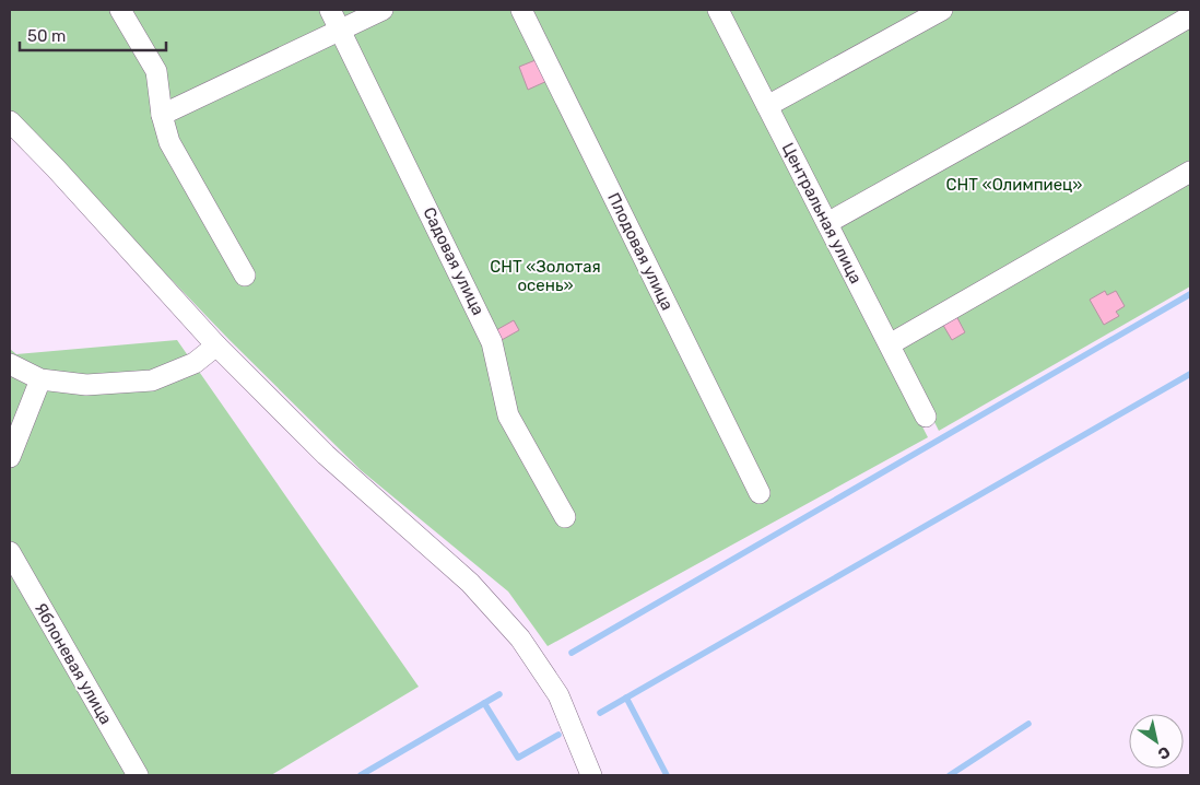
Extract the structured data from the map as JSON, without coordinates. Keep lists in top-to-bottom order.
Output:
{
  "streets": {
    "street": [
      "Центральная улица",
      "Плодовая улица",
      "Садовая улица",
      "Яблоневая улица"
    ]
  },
  "parks": ["СНТ «Олимпиец»", "СНТ «Золотая осень»"],
  "scale_bar": "50 m",
  "north": "bottom right"
}
